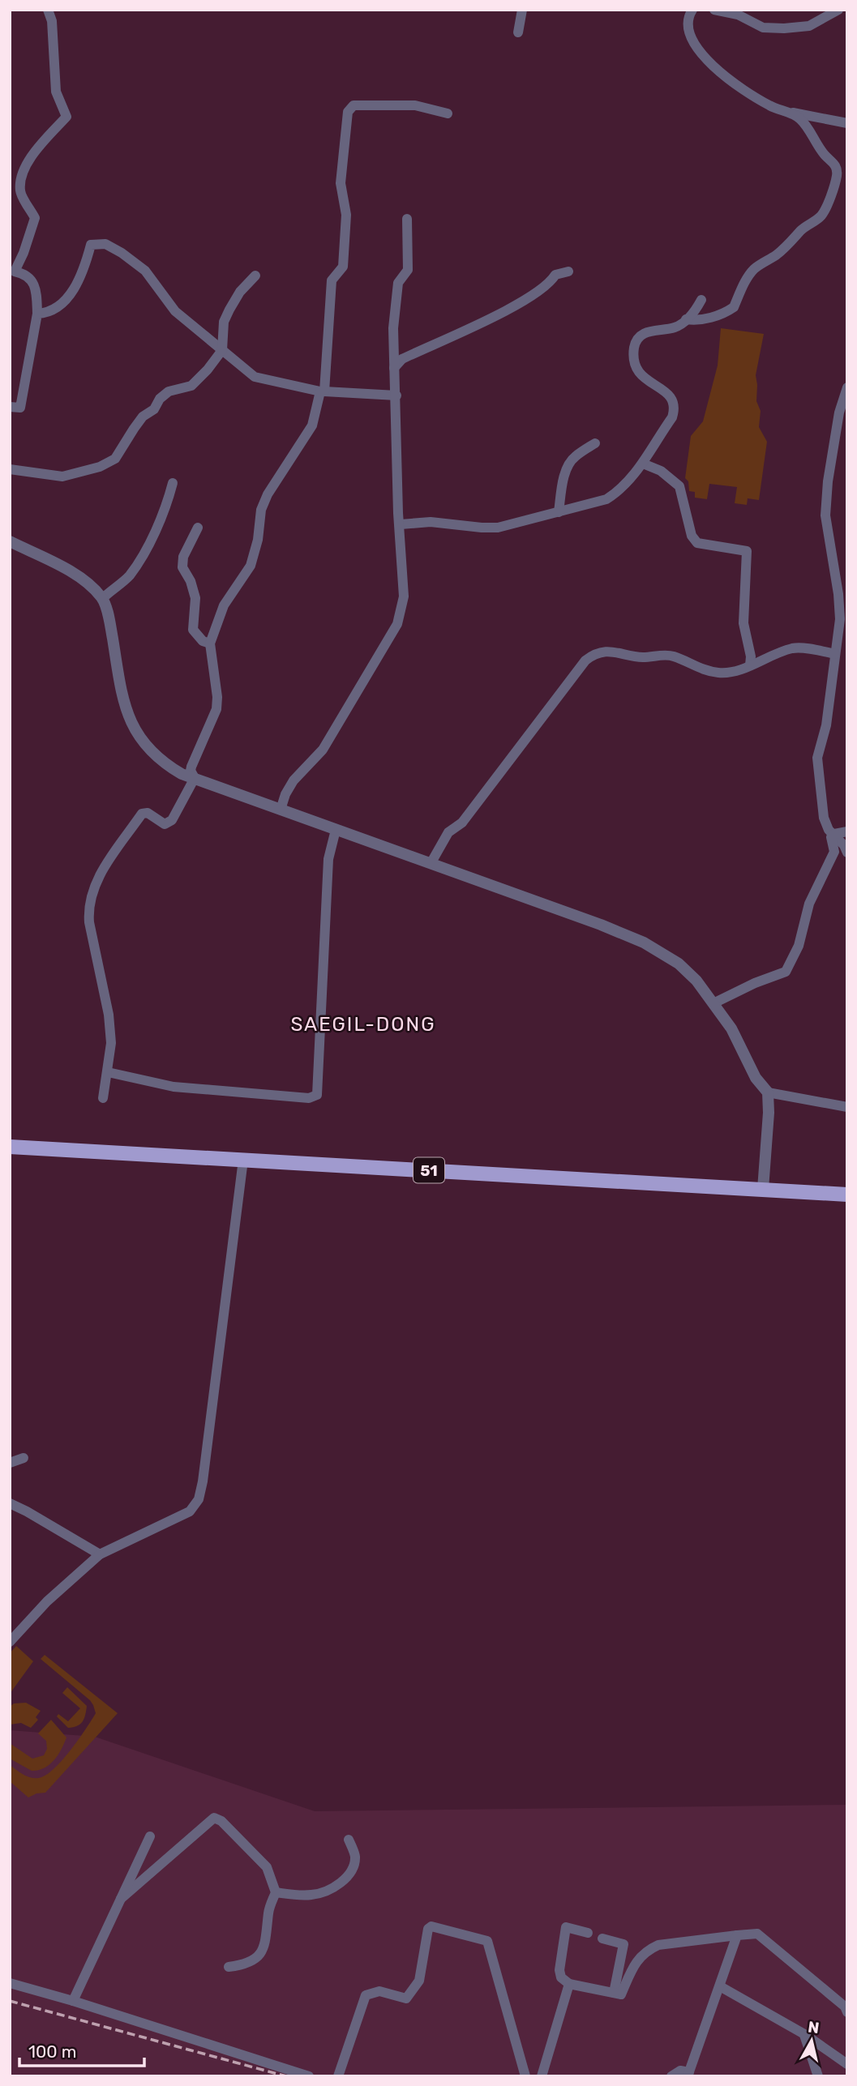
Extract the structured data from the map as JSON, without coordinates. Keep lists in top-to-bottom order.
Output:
{
  "streets": {
    "main road": ["51"]
  },
  "districts": ["SAEGIL-DONG"],
  "scale_bar": "100 m",
  "north": "top"
}
